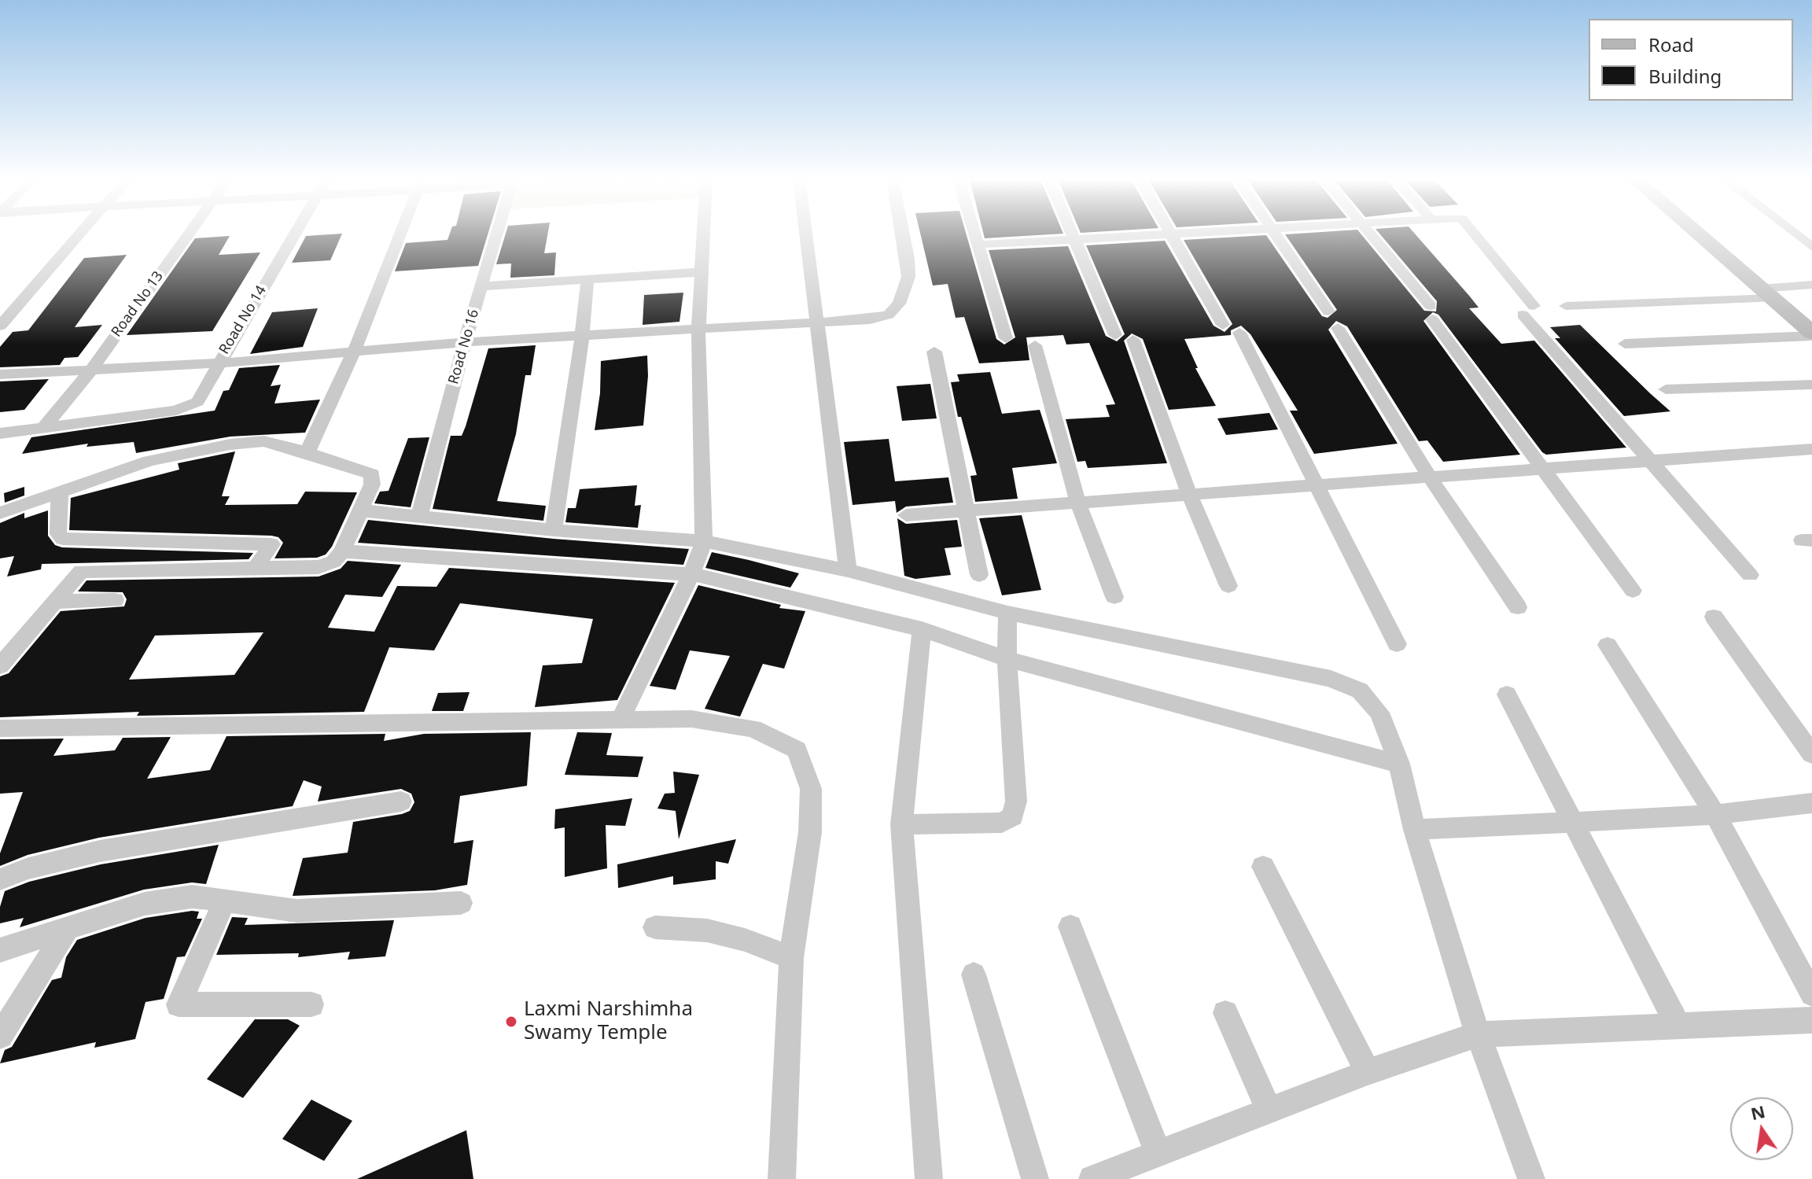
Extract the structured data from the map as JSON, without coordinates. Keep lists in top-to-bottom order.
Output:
{
  "streets": {
    "street": ["Road No 13", "Road No 14", "Road No 16"]
  },
  "crossings": [
    ["Road No 13", "Road No 14"]
  ],
  "places": ["Laxmi Narshimha Swamy Temple"],
  "legend": ["Road", "Building"],
  "north": "top"
}
